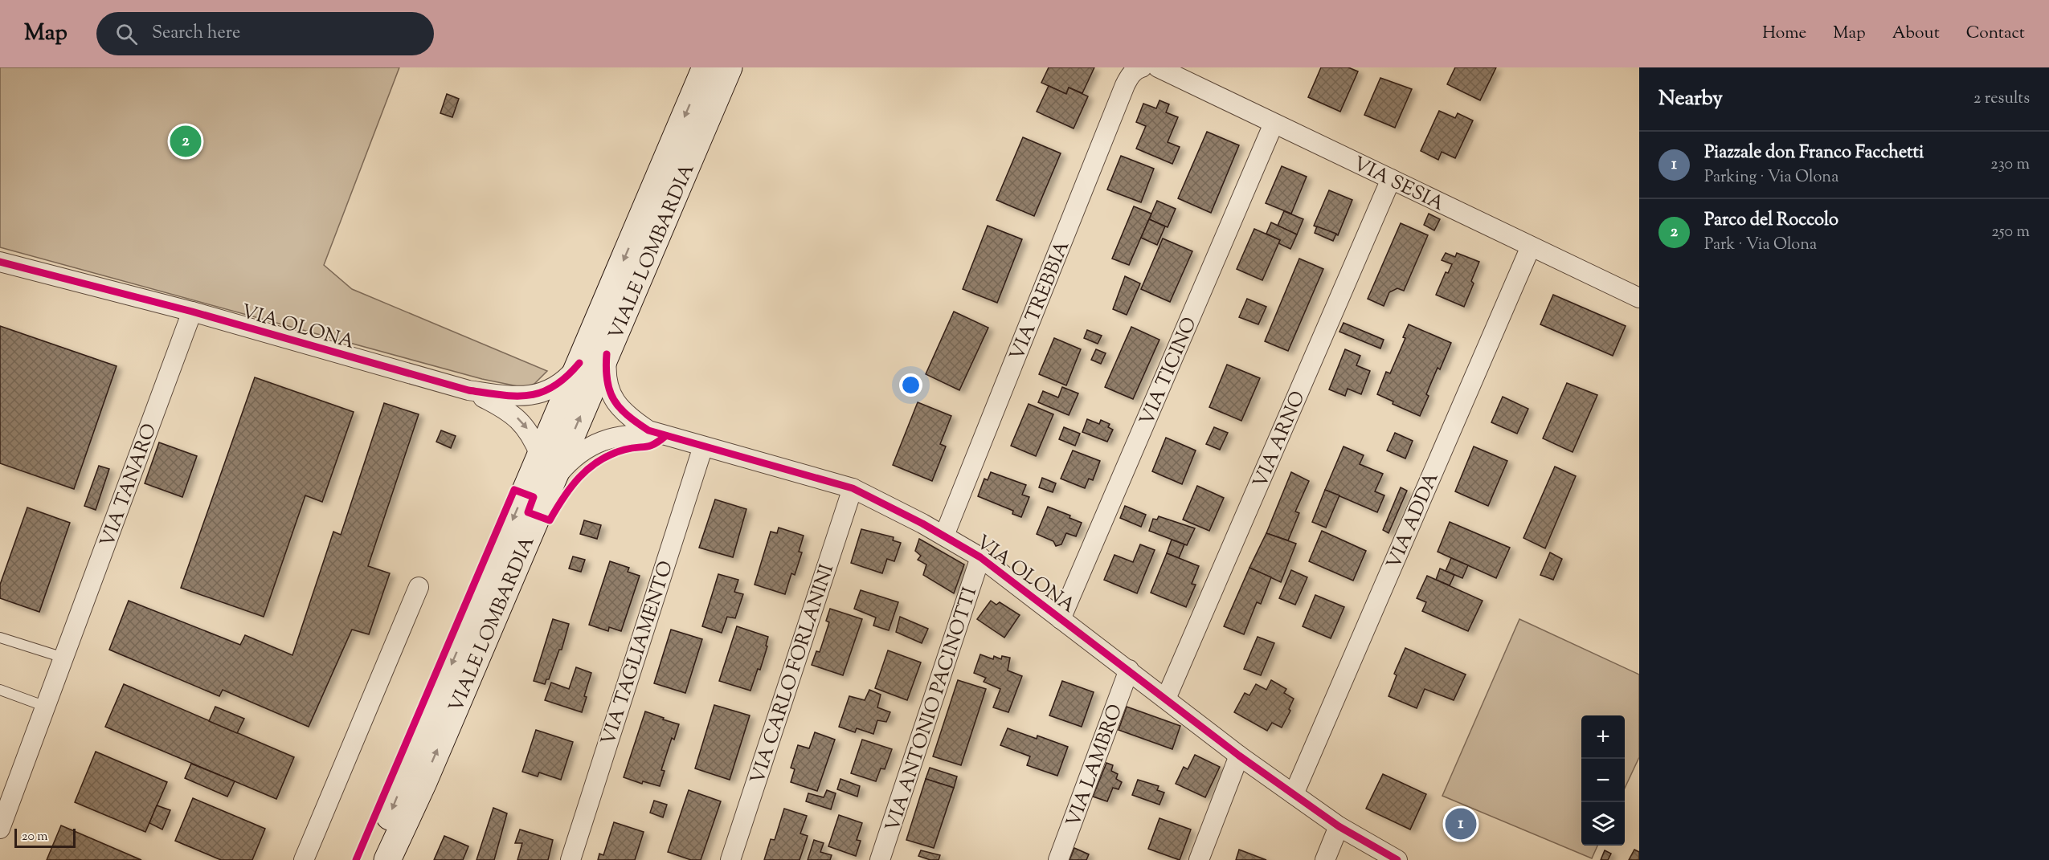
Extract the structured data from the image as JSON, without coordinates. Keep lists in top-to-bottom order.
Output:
{
  "streets": {
    "main road": ["VIALE LOMBARDIA"],
    "street": [
      "VIA SESIA",
      "VIA TREBBIA",
      "VIA OLONA",
      "VIA TICINO",
      "VIA ARNO",
      "VIA TANARO",
      "VIA ADDA",
      "VIA TAGLIAMENTO",
      "VIA CARLO FORLANINI",
      "VIA ANTONIO PACINOTTI",
      "VIA LAMBRO"
    ]
  },
  "crossings": [
    ["VIA SESIA", "VIA TICINO"],
    ["VIA SESIA", "VIA ARNO"],
    ["VIA SESIA", "VIA ADDA"],
    ["VIALE LOMBARDIA", "VIA OLONA"],
    ["VIA TREBBIA", "VIA OLONA"],
    ["VIA OLONA", "VIA TICINO"],
    ["VIA OLONA", "VIA ARNO"],
    ["VIA OLONA", "VIA TANARO"],
    ["VIA OLONA", "VIA ADDA"],
    ["VIA OLONA", "VIA TAGLIAMENTO"],
    ["VIA OLONA", "VIA CARLO FORLANINI"],
    ["VIA OLONA", "VIA ANTONIO PACINOTTI"],
    ["VIA OLONA", "VIA LAMBRO"]
  ],
  "scale_bar": "20 m",
  "page": {
    "header": "Map",
    "search": "Search here",
    "nav": [
      "Home",
      "Map",
      "About",
      "Contact"
    ],
    "heading": ["Nearby", "2 results"],
    "pins": ["2", "1"],
    "list": [
      {
        "mark": "1",
        "name": "Piazzale don Franco Facchetti",
        "note": "Parking · Via Olona",
        "value": "230 m"
      },
      {
        "mark": "2",
        "name": "Parco del Roccolo",
        "note": "Park · Via Olona",
        "value": "250 m"
      }
    ],
    "map_buttons": ["+", "−"],
    "scale": "20 m"
  }
}
